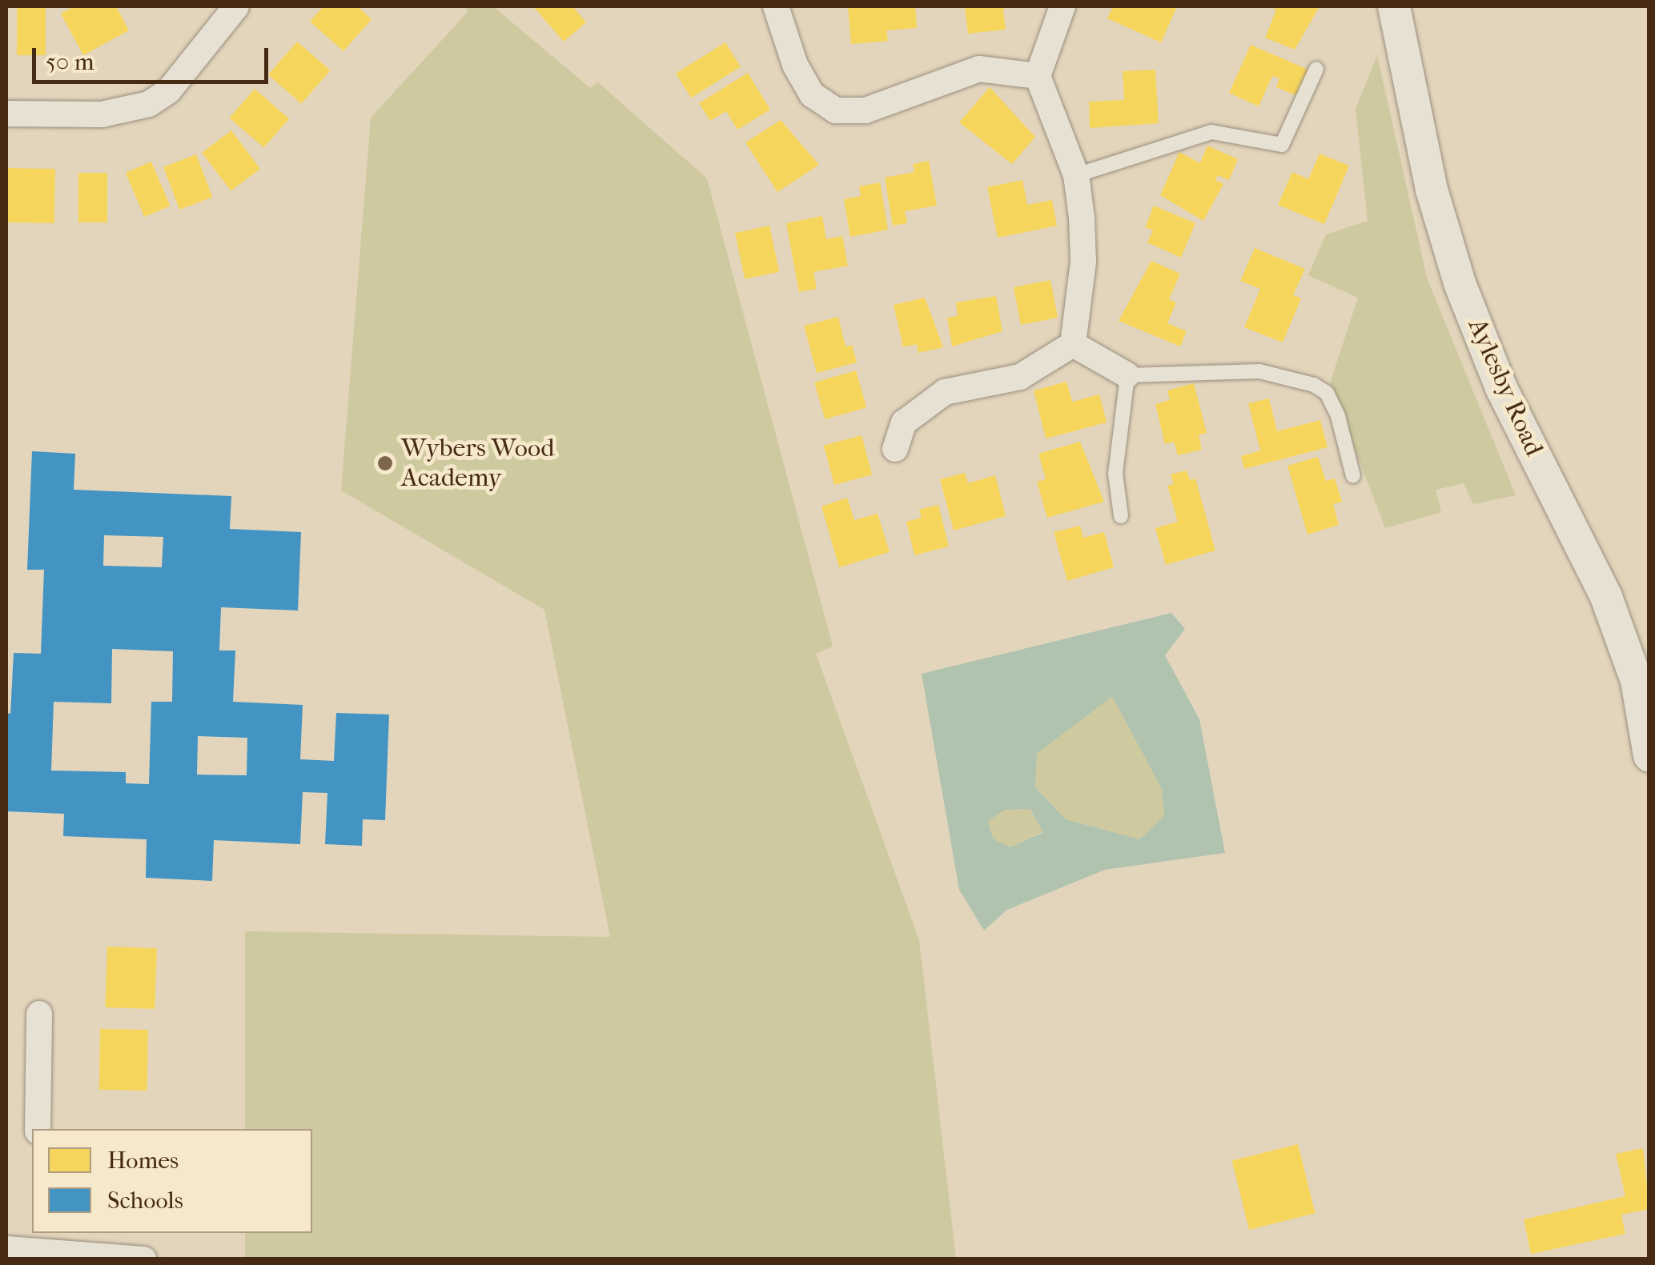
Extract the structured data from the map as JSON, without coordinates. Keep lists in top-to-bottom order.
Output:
{
  "streets": {
    "street": ["Aylesby Road"]
  },
  "places": ["Wybers Wood Academy"],
  "legend": ["Homes", "Schools"],
  "scale_bar": "50 m"
}
